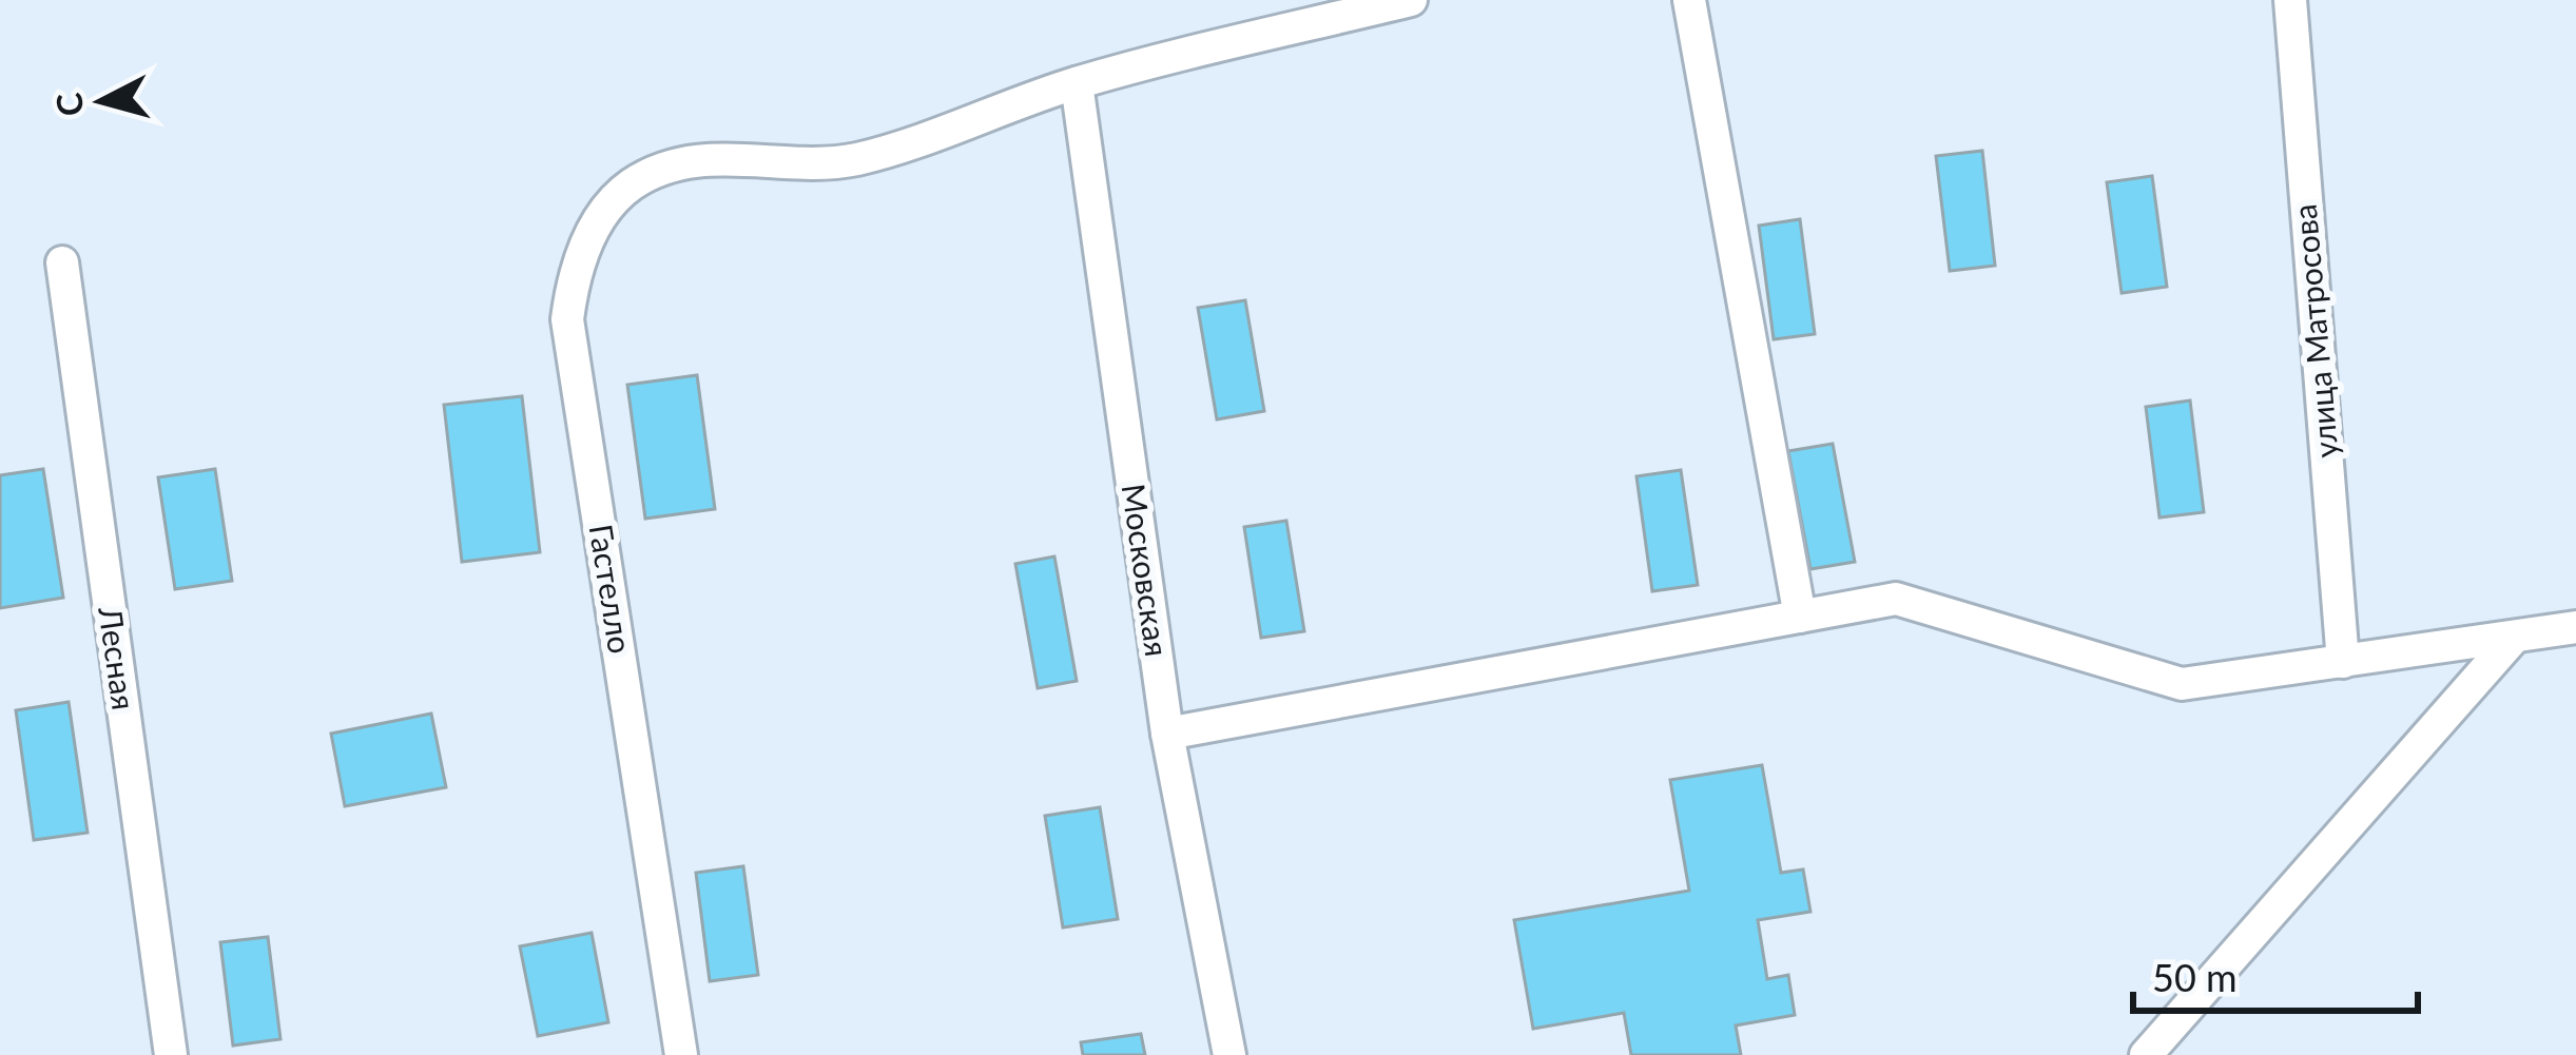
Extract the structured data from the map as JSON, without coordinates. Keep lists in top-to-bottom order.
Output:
{
  "streets": {
    "street": [
      "улица Матросова",
      "Московская",
      "Гастелло",
      "Лесная"
    ]
  },
  "crossings": [
    ["Московская", "Гастелло"]
  ],
  "scale_bar": "50 m",
  "north": "left"
}
